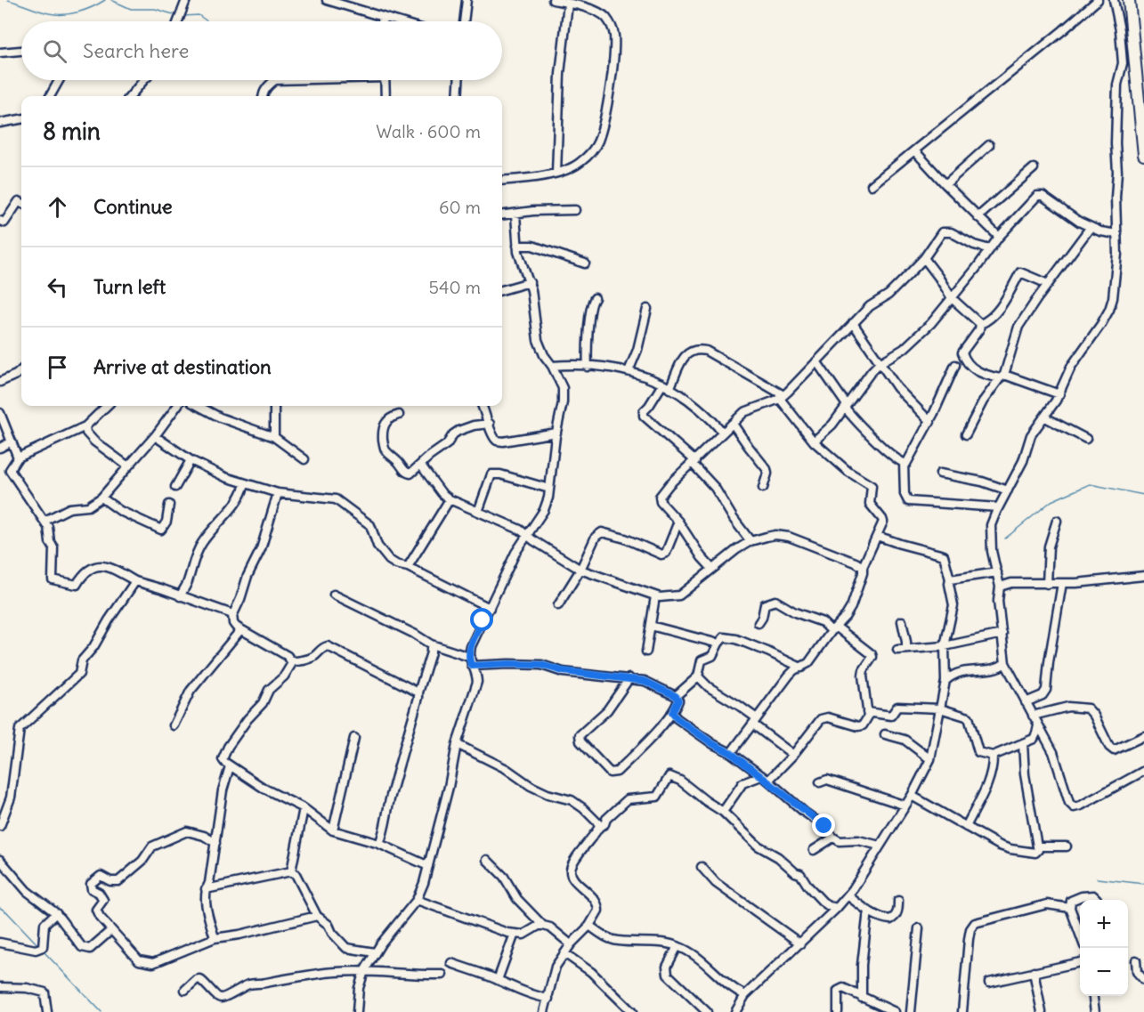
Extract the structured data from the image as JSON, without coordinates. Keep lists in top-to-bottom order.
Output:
{
  "page": {
    "search": "Search here",
    "heading": ["8 min", "Walk · 600 m"],
    "list": [
      ["Continue", "60 m"],
      ["Turn left", "540 m"],
      "Arrive at destination"
    ],
    "map_buttons": ["+", "−"]
  }
}
